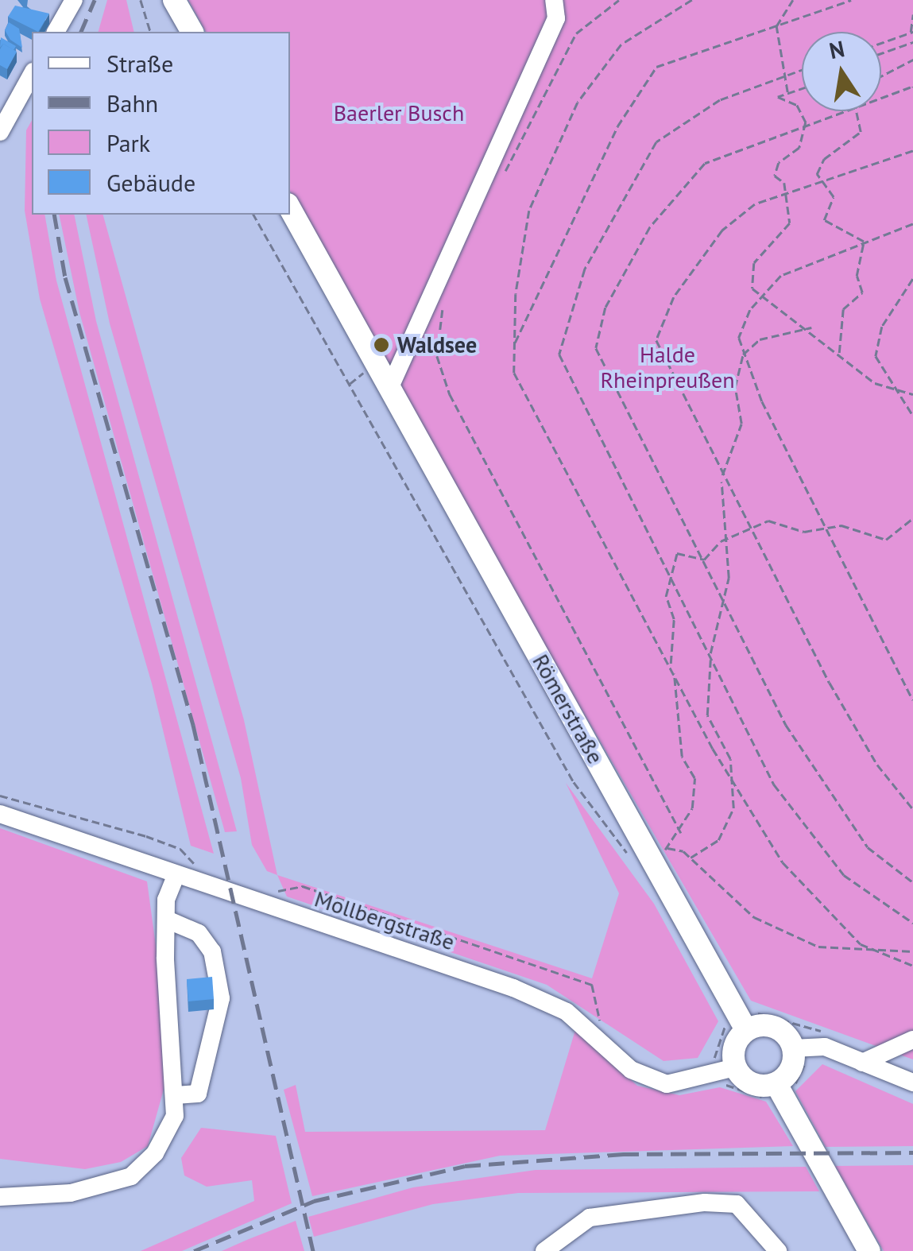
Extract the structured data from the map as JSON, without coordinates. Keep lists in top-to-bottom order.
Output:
{
  "streets": {
    "main road": ["Römerstraße"],
    "street": ["Mollbergstraße"]
  },
  "parks": ["Baerler Busch", "Halde Rheinpreußen"],
  "places": ["Waldsee"],
  "legend": [
    "Straße",
    "Bahn",
    "Park",
    "Gebäude"
  ],
  "north": "top"
}
